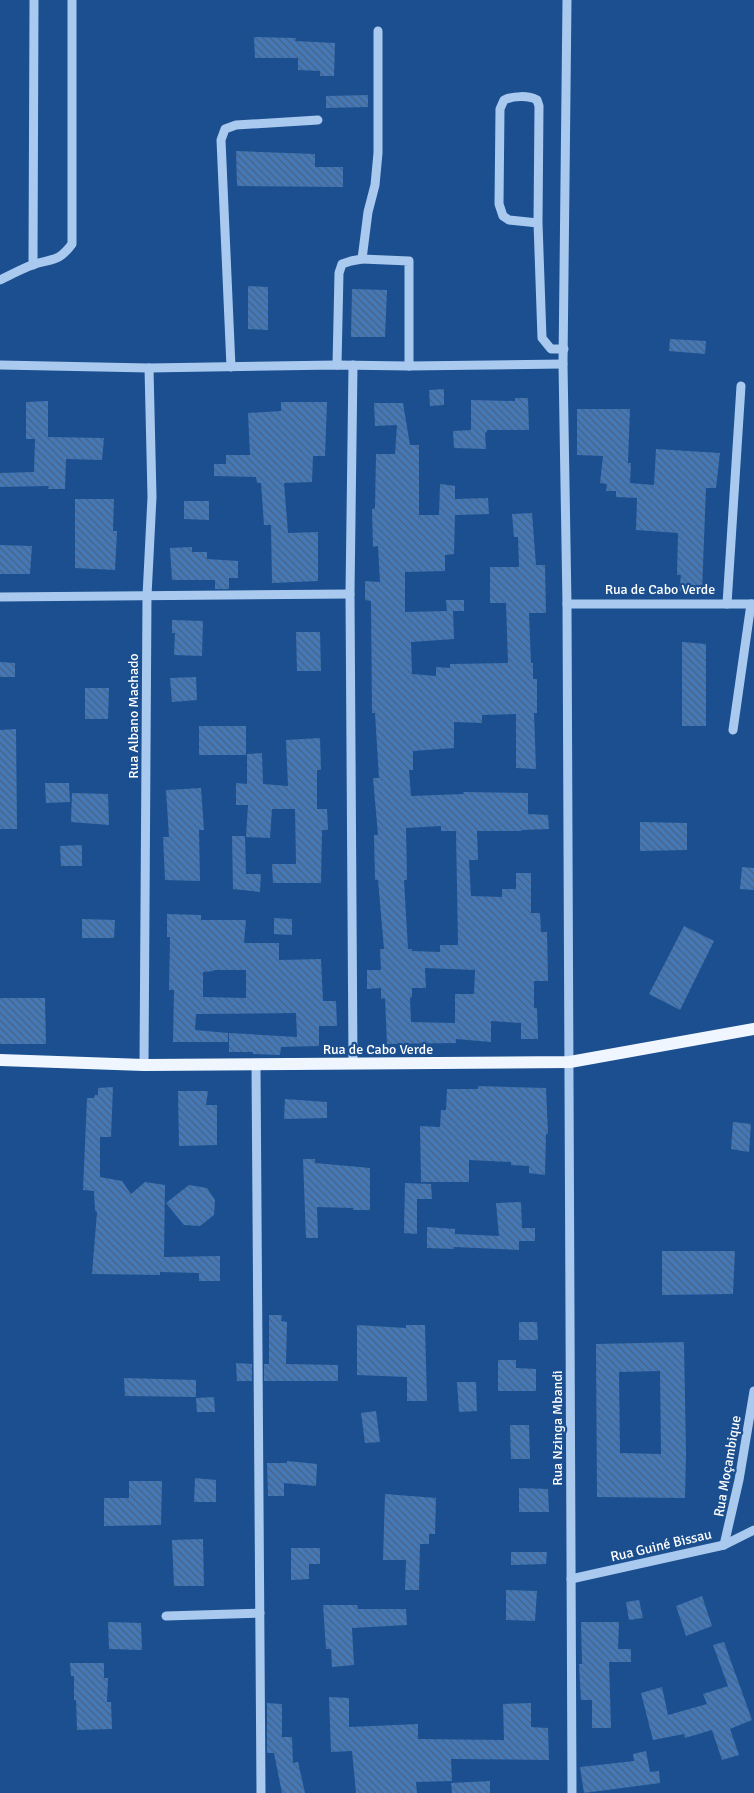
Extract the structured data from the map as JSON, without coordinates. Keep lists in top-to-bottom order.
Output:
{
  "streets": {
    "main road": ["Rua de Cabo Verde"],
    "street": [
      "Rua Albano Machado",
      "Rua Nzinga Mbandi",
      "Rua Moçambique",
      "Rua Guiné Bissau"
    ]
  },
  "crossings": [
    ["Rua de Cabo Verde", "Rua Albano Machado"],
    ["Rua de Cabo Verde", "Rua Nzinga Mbandi"],
    ["Rua Nzinga Mbandi", "Rua Guiné Bissau"],
    ["Rua Moçambique", "Rua Guiné Bissau"]
  ]
}
